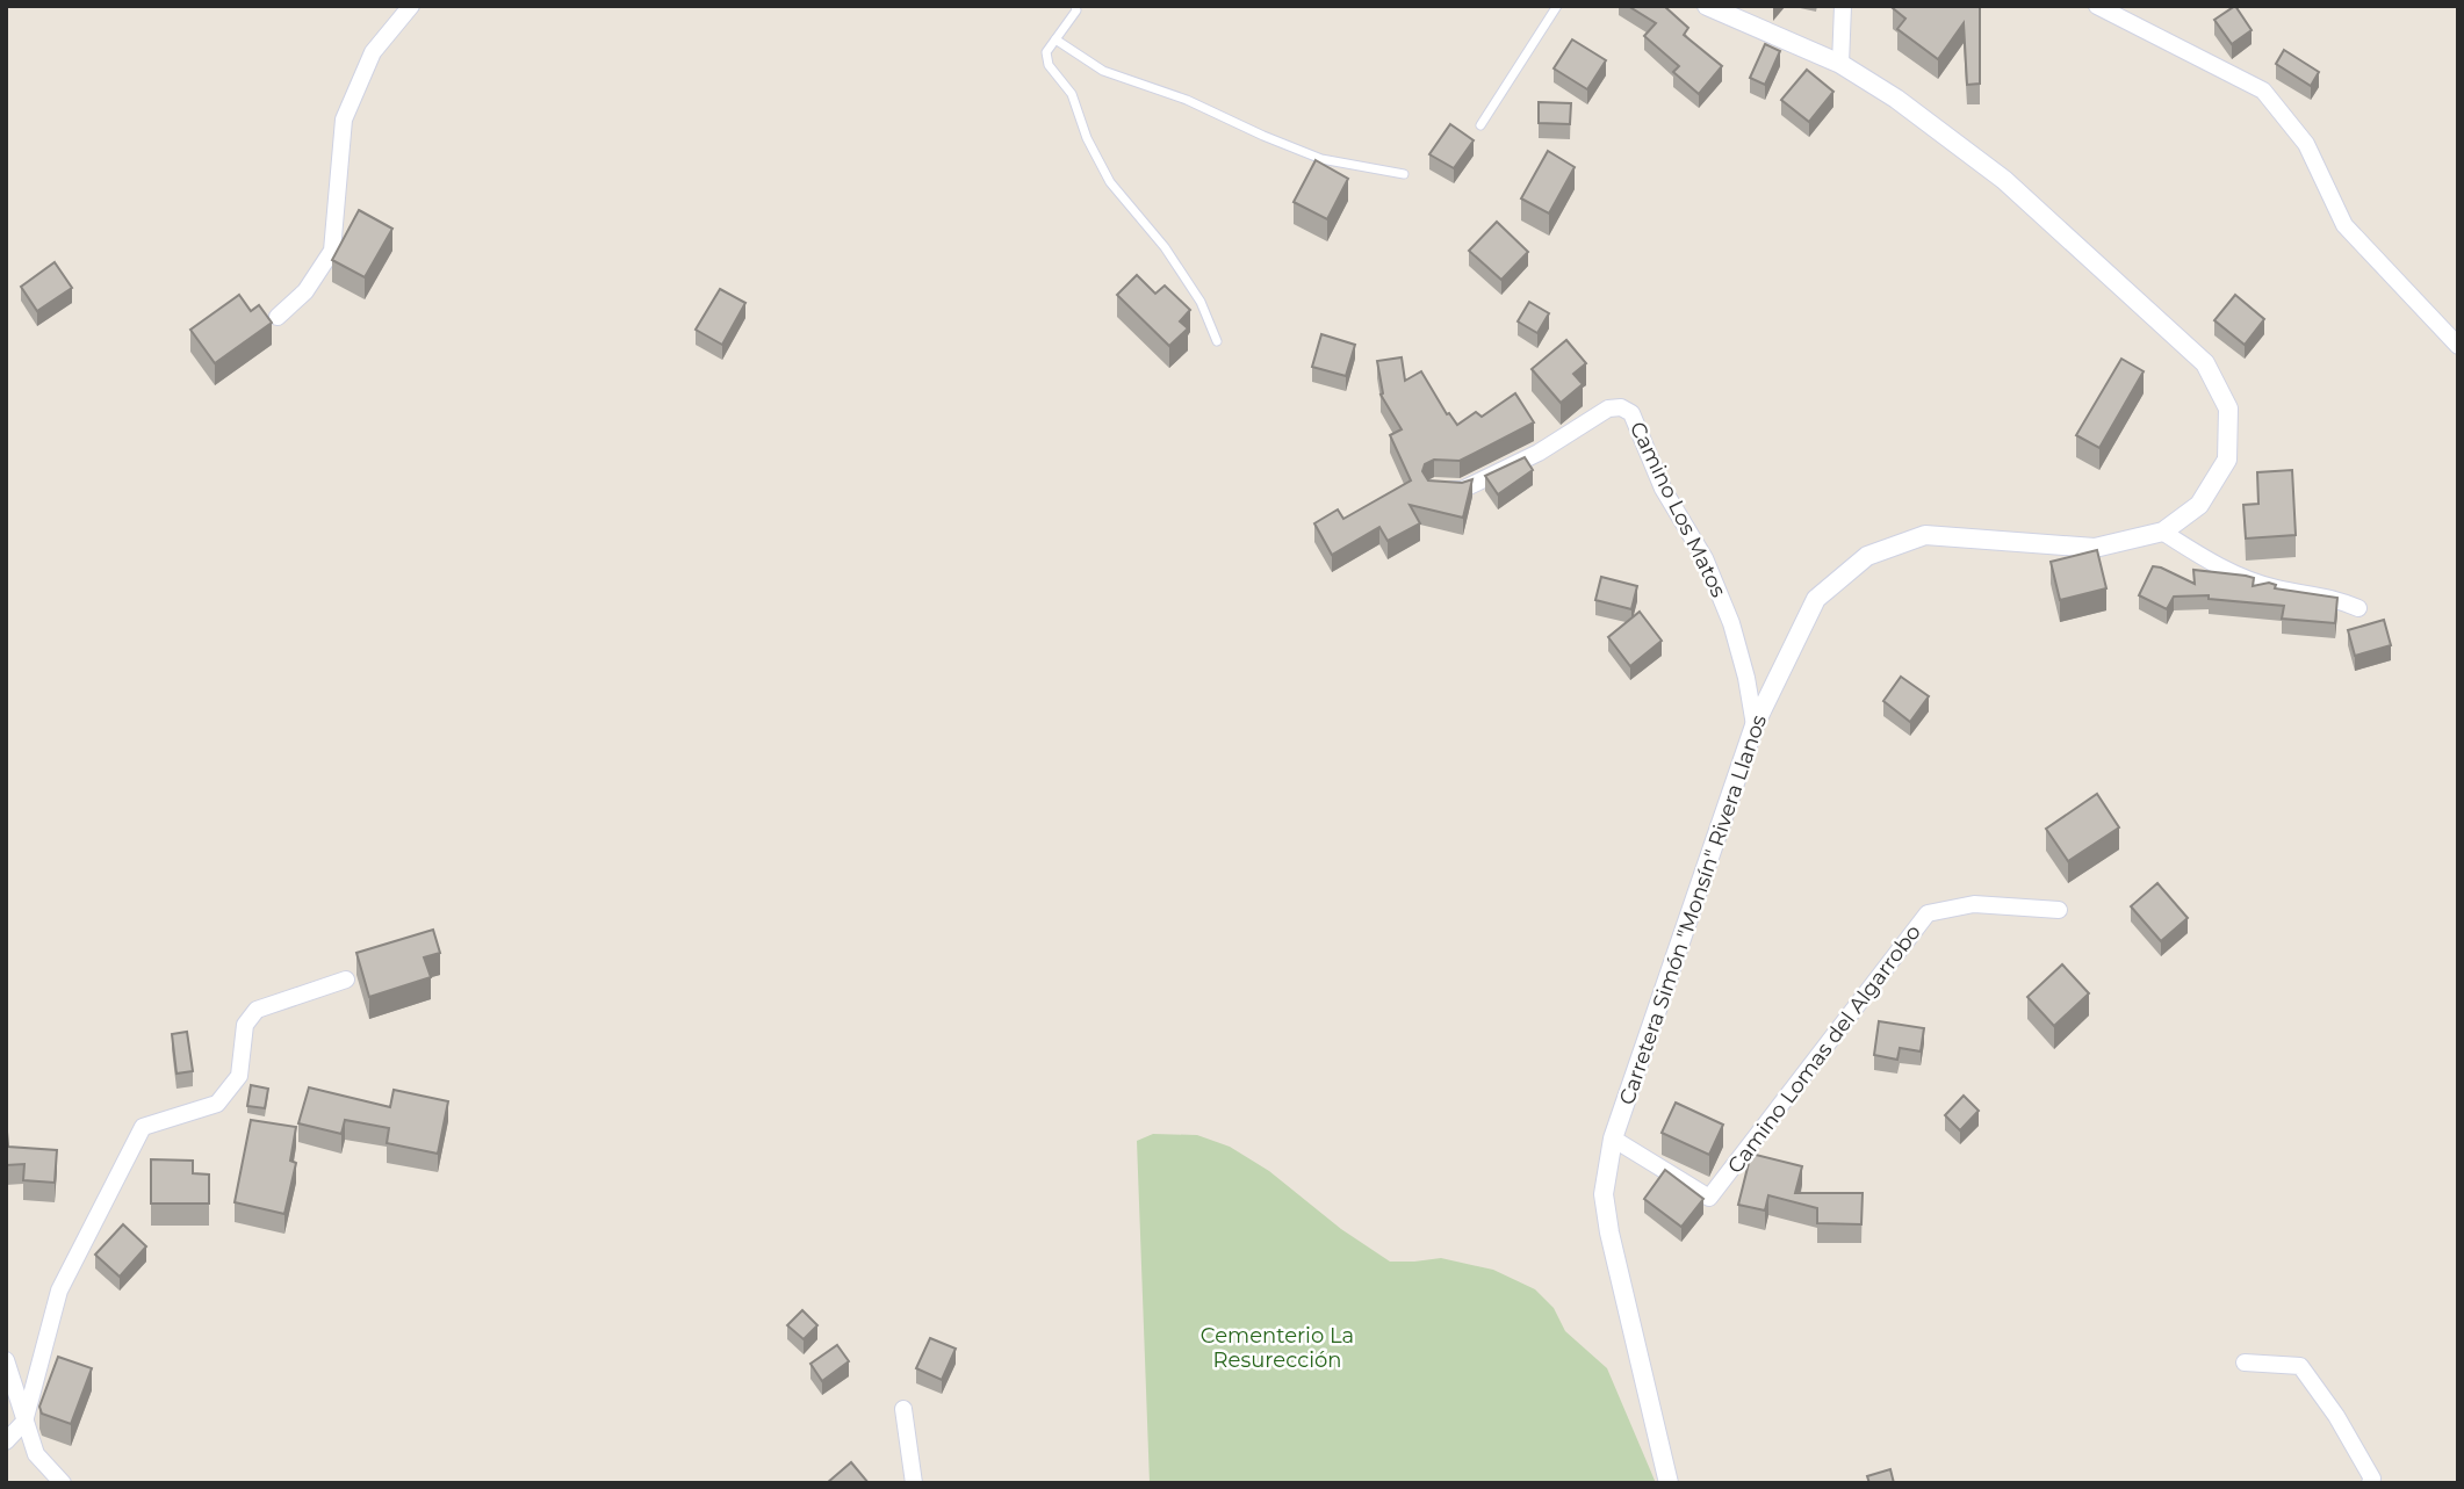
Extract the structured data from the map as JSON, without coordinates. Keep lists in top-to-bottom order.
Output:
{
  "streets": {
    "street": ["Camino Los Matos", "Carretera Simón \"Monsín\" Rivera Llanos", "Camino Lomas del Algarrobo"]
  },
  "crossings": [
    ["Camino Los Matos", "Carretera Simón \"Monsín\" Rivera Llanos"],
    ["Carretera Simón \"Monsín\" Rivera Llanos", "Camino Lomas del Algarrobo"]
  ],
  "parks": ["Cementerio La Resurección"]
}
